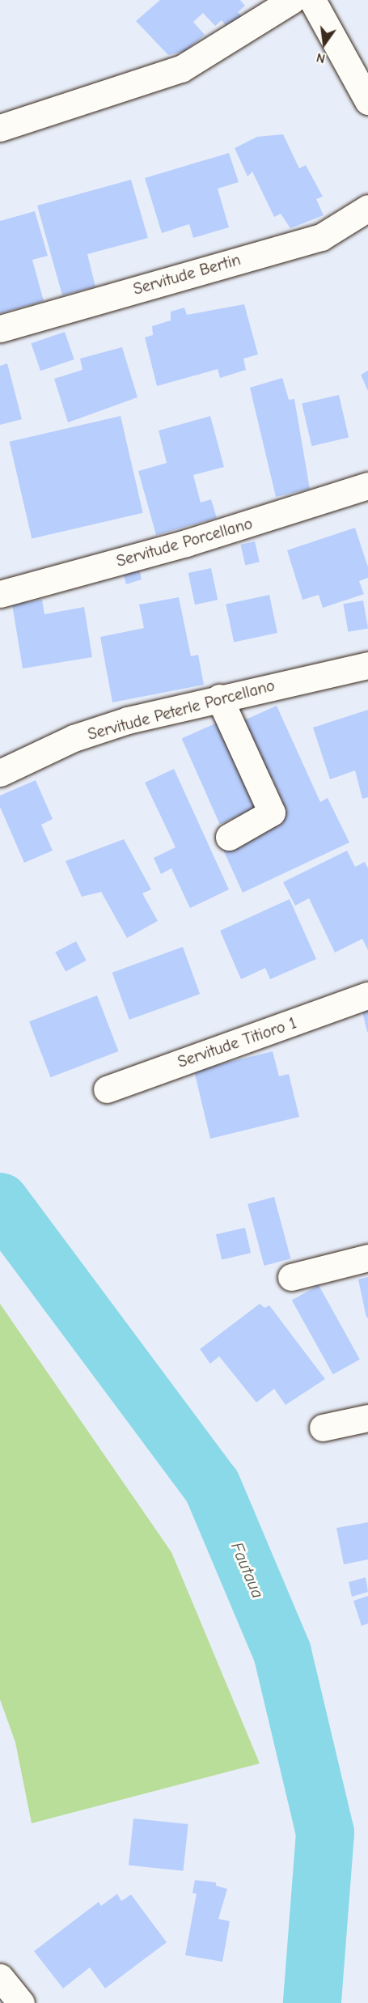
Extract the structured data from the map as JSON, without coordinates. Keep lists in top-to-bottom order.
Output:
{
  "streets": {
    "street": [
      "Servitude Bertin",
      "Servitude Porcellano",
      "Servitude Peterle Porcellano",
      "Servitude Titioro 1"
    ]
  },
  "water": ["Fautaua"],
  "north": "bottom"
}
